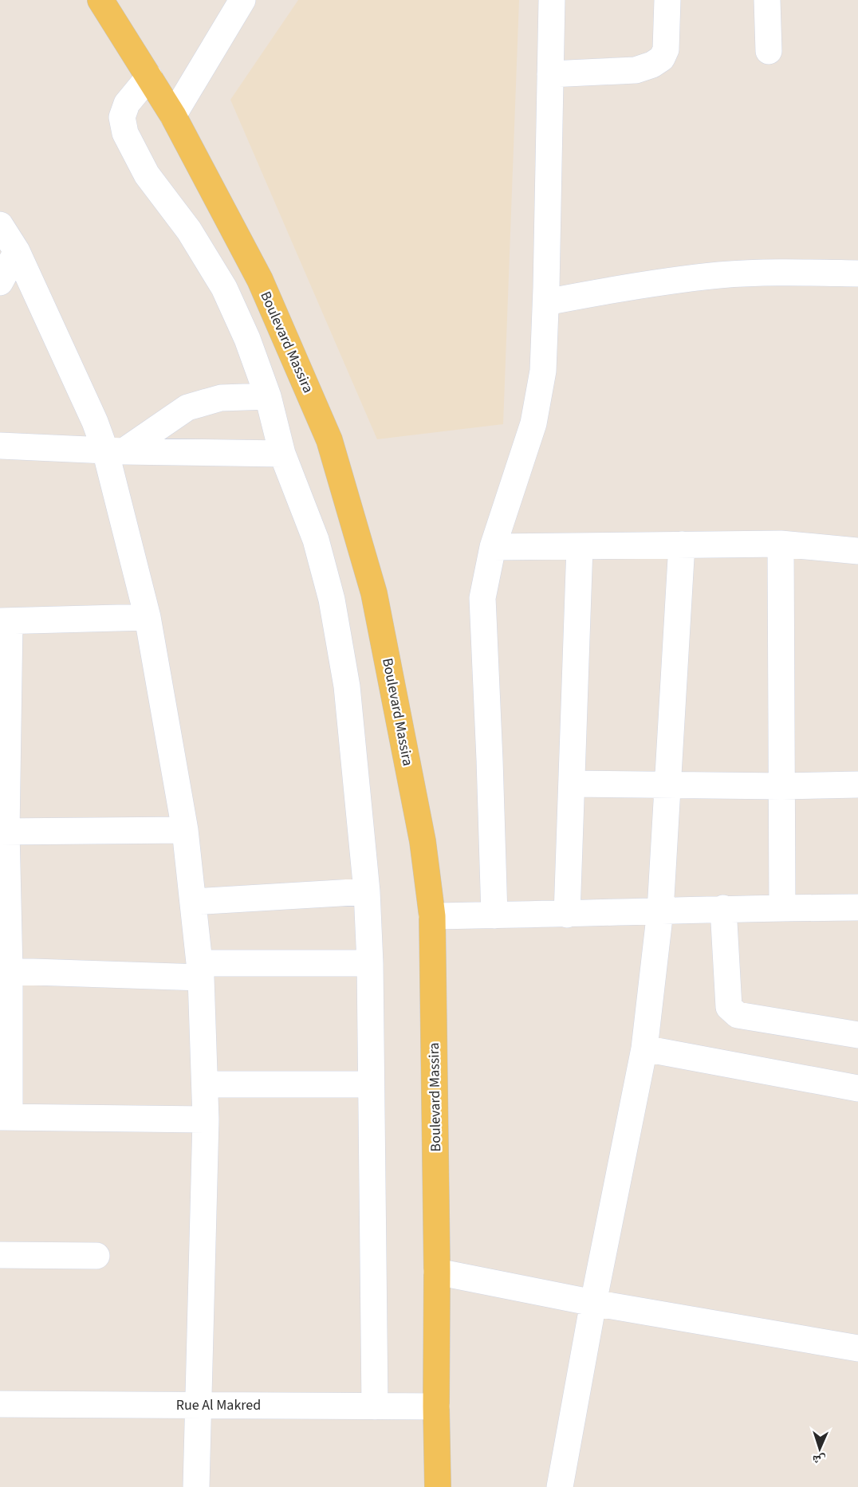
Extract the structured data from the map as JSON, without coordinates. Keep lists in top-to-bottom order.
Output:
{
  "streets": {
    "main road": ["Boulevard Massira"],
    "street": ["Rue Al Makred"]
  },
  "crossings": [
    ["Boulevard Massira", "Rue Al Makred"]
  ],
  "north": "bottom"
}
